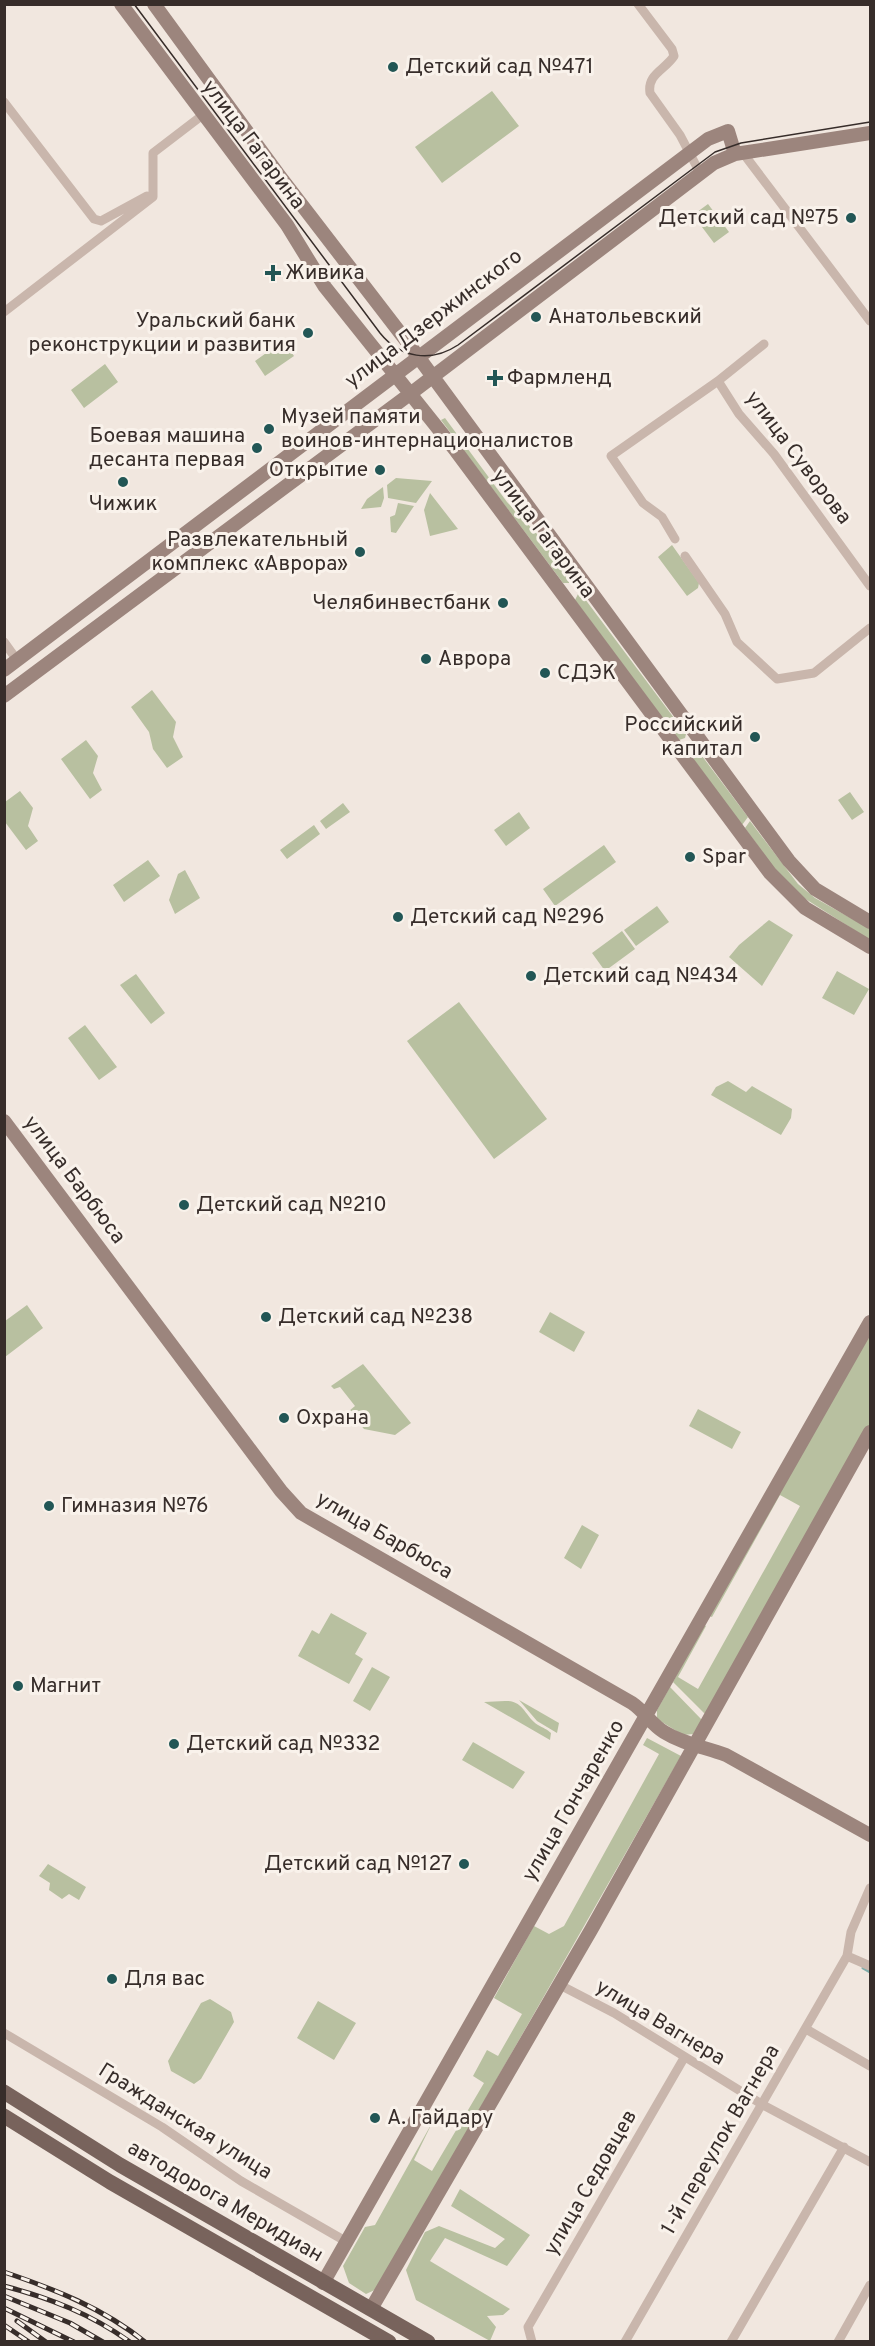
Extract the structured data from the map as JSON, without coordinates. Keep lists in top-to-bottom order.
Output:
{
  "streets": {
    "main road": [
      "улица Гагарина",
      "улица Дзержинского",
      "улица Барбюса",
      "улица Гончаренко",
      "автодорога Меридиан"
    ],
    "street": [
      "улица Суворова",
      "улица Вагнера",
      "Гражданская улица",
      "1-й переулок Вагнера",
      "улица Седовцев"
    ]
  },
  "crossings": [
    ["улица Гагарина", "улица Дзержинского"],
    ["улица Барбюса", "улица Гончаренко"],
    ["улица Гончаренко", "Гражданская улица"],
    ["улица Гончаренко", "автодорога Меридиан"],
    ["улица Вагнера", "1-й переулок Вагнера"],
    ["улица Вагнера", "улица Седовцев"]
  ],
  "places": {
    "other": [
      "Детский сад №471",
      "Детский сад №75",
      "Анатольевский",
      "Уральский банк реконструкции и развития",
      "Музей памяти воинов-интернационалистов",
      "Боевая машина десанта первая",
      "Открытие",
      "Чижик",
      "Развлекательный комплекс «Аврора»",
      "Челябинвестбанк",
      "Аврора",
      "СДЭК",
      "Российский капитал",
      "Spar",
      "Детский сад №296",
      "Детский сад №434",
      "Детский сад №210",
      "Детский сад №238",
      "Охрана",
      "Гимназия №76",
      "Магнит",
      "Детский сад №332",
      "Детский сад №127",
      "Для вас",
      "А. Гайдару"
    ],
    "health": ["Живика", "Фармленд"]
  }
}
